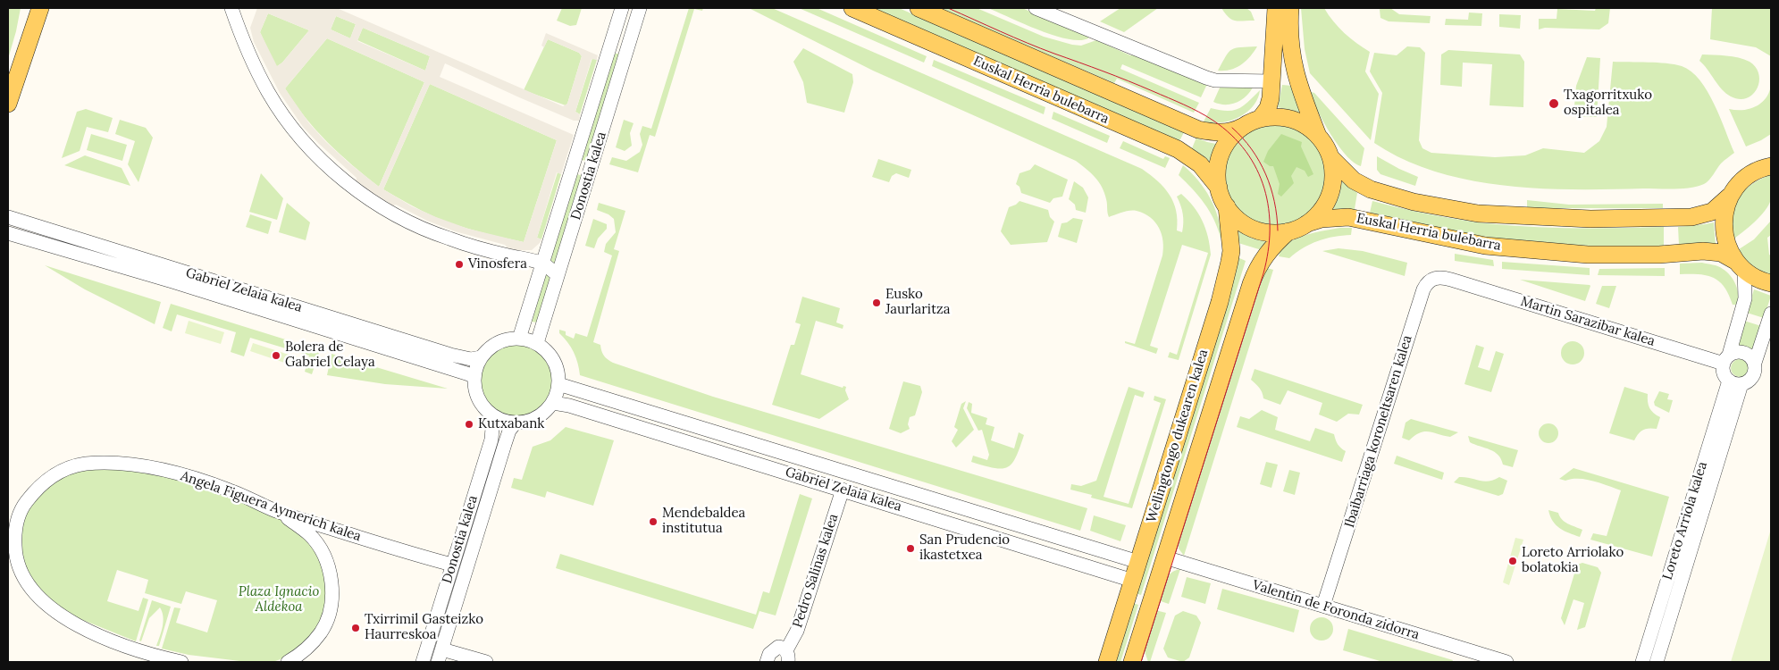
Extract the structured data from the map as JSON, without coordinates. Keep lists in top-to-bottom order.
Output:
{
  "streets": {
    "main road": ["Euskal Herria bulebarra", "Wellingtongo dukearen kalea"],
    "street": [
      "Donostia kalea",
      "Gabriel Zelaia kalea",
      "Martin Sarazibar kalea",
      "Ibaibarriaga koroneltsaren kalea",
      "Angela Figuera Aymerich kalea",
      "Loreto Arriola kalea",
      "Pedro Salinas kalea",
      "Valentin de Foronda zidorra"
    ]
  },
  "crossings": [
    ["Euskal Herria bulebarra", "Wellingtongo dukearen kalea"],
    ["Donostia kalea", "Gabriel Zelaia kalea"],
    ["Donostia kalea", "Angela Figuera Aymerich kalea"],
    ["Gabriel Zelaia kalea", "Wellingtongo dukearen kalea"],
    ["Gabriel Zelaia kalea", "Pedro Salinas kalea"],
    ["Martin Sarazibar kalea", "Ibaibarriaga koroneltsaren kalea"],
    ["Martin Sarazibar kalea", "Loreto Arriola kalea"],
    ["Ibaibarriaga koroneltsaren kalea", "Valentin de Foronda zidorra"],
    ["Wellingtongo dukearen kalea", "Valentin de Foronda zidorra"]
  ],
  "parks": ["Plaza Ignacio Aldekoa"],
  "places": [
    "Txagorritxuko ospitalea",
    "Vinosfera",
    "Eusko Jaurlaritza",
    "Bolera de Gabriel Celaya",
    "Kutxabank",
    "Mendebaldea institutua",
    "San Prudencio ikastetxea",
    "Loreto Arriolako bolatokia",
    "Txirrimil Gasteizko Haurreskoa"
  ]
}
